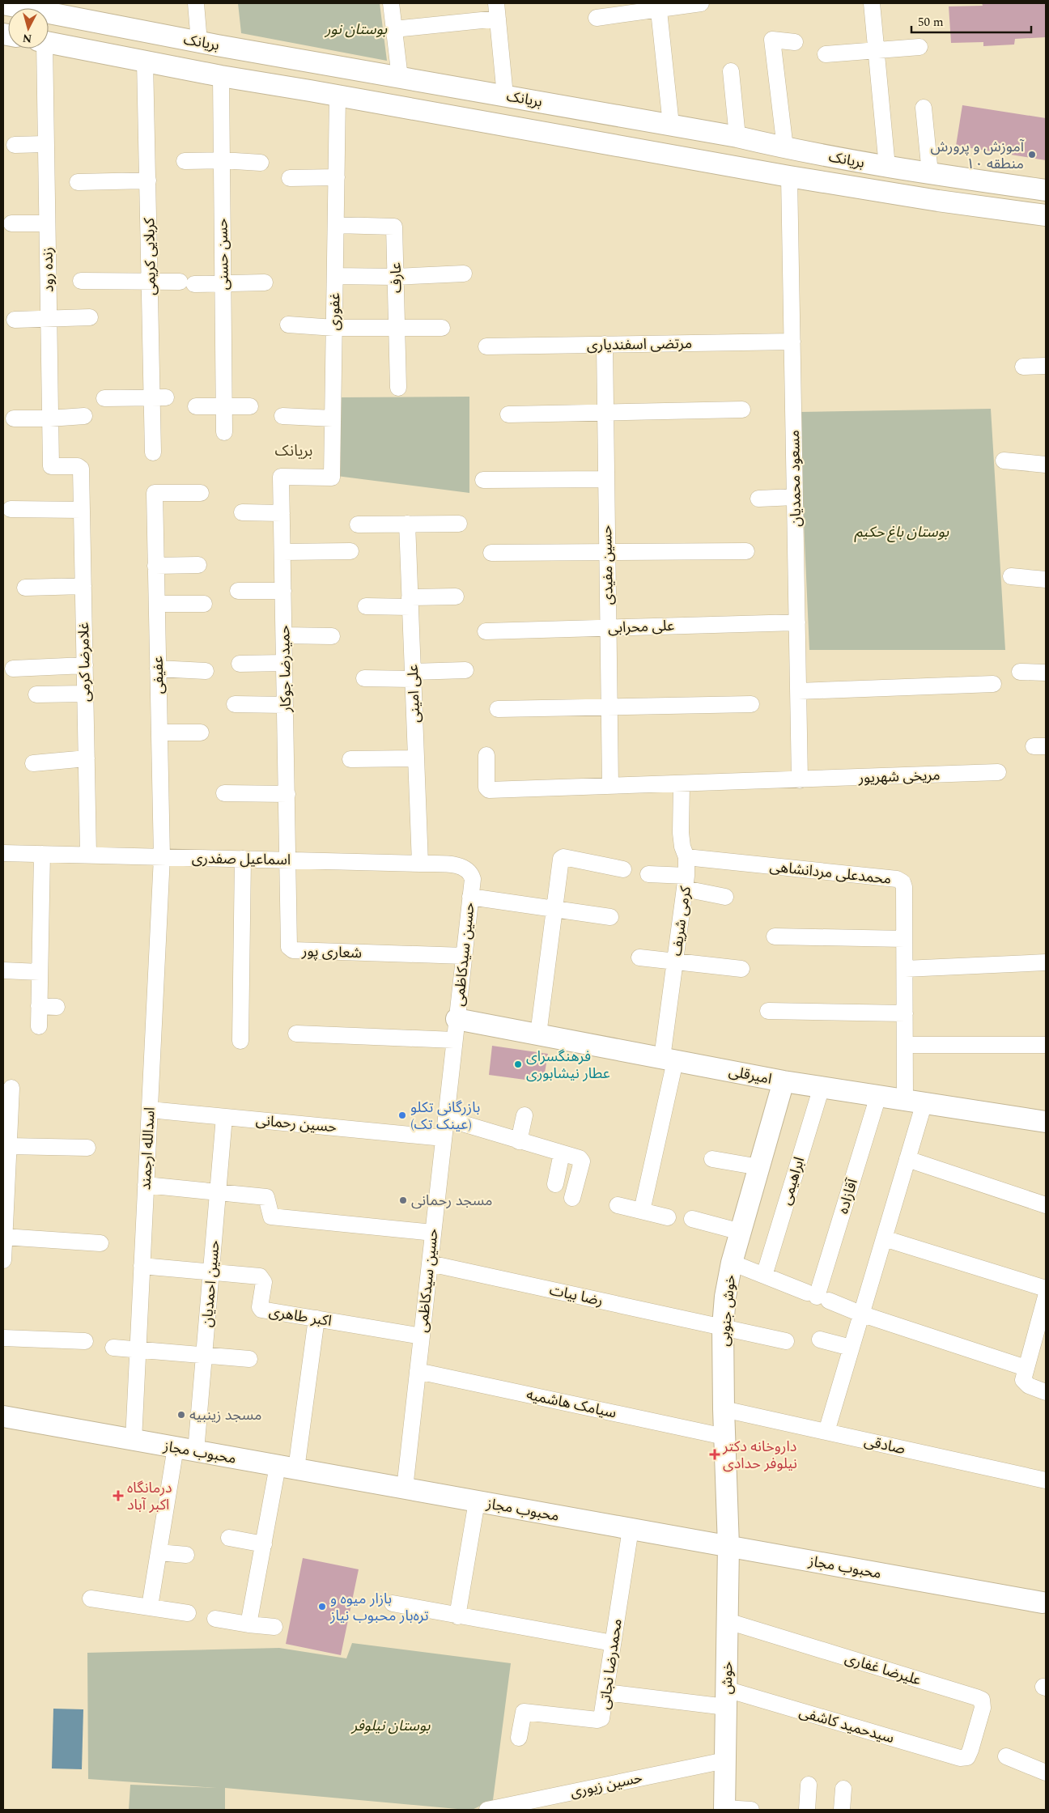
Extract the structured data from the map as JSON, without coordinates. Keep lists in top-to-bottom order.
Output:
{
  "streets": {
    "main road": [
      "بریانک",
      "امیرقلی",
      "خوش جنوبی",
      "محبوب مجاز",
      "خوش"
    ],
    "street": [
      "حسن حسنی",
      "کربلایی کریمی",
      "زنده رود",
      "عارف",
      "غفوری",
      "مرتضی اسفندیاری",
      "مسعود محمدیان",
      "حسین مفیدی",
      "علی محرابی",
      "غلامرضا کرمی",
      "حمیدرضا جوکار",
      "عفیفی",
      "علی امینی",
      "مریخی شهریور",
      "اسماعیل صفدری",
      "محمدعلی مردانشاهی",
      "کرمی شریف",
      "شعاری پور",
      "حسین سیدکاظمی",
      "حسین رحمانی",
      "اسدالله ارجمند",
      "ابراهیمی",
      "آقازاده",
      "حسین احمدیان",
      "رضا بیات",
      "اکبر طاهری",
      "سیامک هاشمیه",
      "صادقی",
      "محمدرضا نجاتی",
      "علیرضا غفاری",
      "سیدحمید کاشفی",
      "حسین زیوری"
    ]
  },
  "crossings": [
    ["بریانک", "حسن حسنی"],
    ["بریانک", "کربلایی کریمی"],
    ["بریانک", "غفوری"],
    ["بریانک", "مسعود محمدیان"],
    ["زنده رود", "غلامرضا کرمی"],
    ["عارف", "غفوری"],
    ["غفوری", "حمیدرضا جوکار"],
    ["مرتضی اسفندیاری", "مسعود محمدیان"],
    ["مرتضی اسفندیاری", "حسین مفیدی"],
    ["مسعود محمدیان", "علی محرابی"],
    ["مسعود محمدیان", "مریخی شهریور"],
    ["حسین مفیدی", "علی محرابی"],
    ["حسین مفیدی", "مریخی شهریور"],
    ["غلامرضا کرمی", "اسماعیل صفدری"],
    ["حمیدرضا جوکار", "اسماعیل صفدری"],
    ["حمیدرضا جوکار", "شعاری پور"],
    ["عفیفی", "اسماعیل صفدری"],
    ["عفیفی", "اسدالله ارجمند"],
    ["علی امینی", "اسماعیل صفدری"],
    ["مریخی شهریور", "کرمی شریف"],
    ["اسماعیل صفدری", "شعاری پور"],
    ["اسماعیل صفدری", "حسین سیدکاظمی"],
    ["اسماعیل صفدری", "اسدالله ارجمند"],
    ["محمدعلی مردانشاهی", "کرمی شریف"],
    ["محمدعلی مردانشاهی", "امیرقلی"],
    ["کرمی شریف", "امیرقلی"],
    ["شعاری پور", "حسین سیدکاظمی"],
    ["حسین سیدکاظمی", "امیرقلی"],
    ["حسین سیدکاظمی", "حسین رحمانی"],
    ["حسین سیدکاظمی", "رضا بیات"],
    ["حسین سیدکاظمی", "اکبر طاهری"],
    ["حسین سیدکاظمی", "سیامک هاشمیه"],
    ["حسین سیدکاظمی", "محبوب مجاز"],
    ["امیرقلی", "ابراهیمی"],
    ["امیرقلی", "آقازاده"],
    ["امیرقلی", "خوش جنوبی"],
    ["حسین رحمانی", "اسدالله ارجمند"],
    ["حسین رحمانی", "حسین احمدیان"],
    ["اسدالله ارجمند", "محبوب مجاز"],
    ["حسین احمدیان", "اکبر طاهری"],
    ["حسین احمدیان", "محبوب مجاز"],
    ["رضا بیات", "خوش جنوبی"],
    ["خوش جنوبی", "سیامک هاشمیه"],
    ["خوش جنوبی", "صادقی"],
    ["خوش جنوبی", "محبوب مجاز"],
    ["خوش جنوبی", "خوش"],
    ["محبوب مجاز", "محمدرضا نجاتی"],
    ["محبوب مجاز", "خوش"],
    ["محمدرضا نجاتی", "سیدحمید کاشفی"],
    ["علیرضا غفاری", "خوش"],
    ["علیرضا غفاری", "سیدحمید کاشفی"],
    ["خوش", "سیدحمید کاشفی"],
    ["خوش", "حسین زیوری"]
  ],
  "districts": ["بریانک"],
  "parks": ["بوستان نور", "بوستان باغ حکیم", "بوستان نیلوفر"],
  "places": {
    "other": [
      "آموزش و پرورش منطقه ۱۰",
      "فرهنگسرای عطار نیشابوری",
      "بازرگانی تکلو (عینک تک)",
      "مسجد رحمانی",
      "مسجد زینبیه",
      "بازار میوه و تره‌بار محبوب نیاز"
    ],
    "health": ["داروخانه دکتر نیلوفر حدادی", "درمانگاه اکبر آباد"]
  },
  "scale_bar": "50 m",
  "north": "bottom"
}
